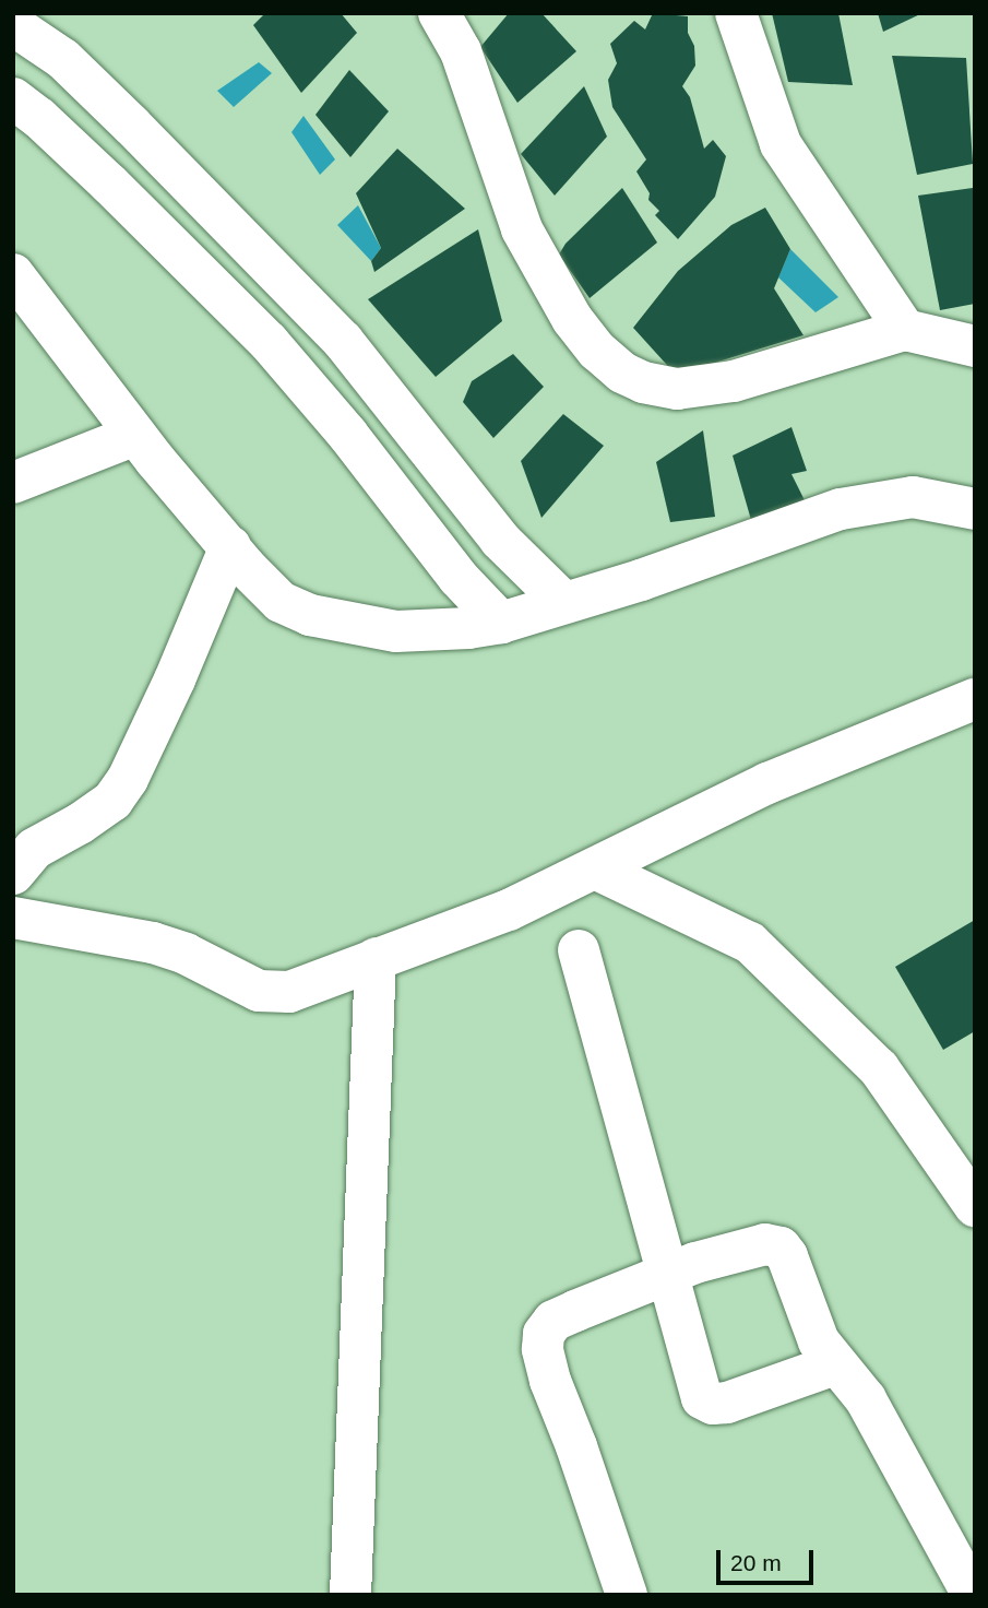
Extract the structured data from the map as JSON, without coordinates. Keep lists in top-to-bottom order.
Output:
{
  "scale_bar": "20 m"
}
